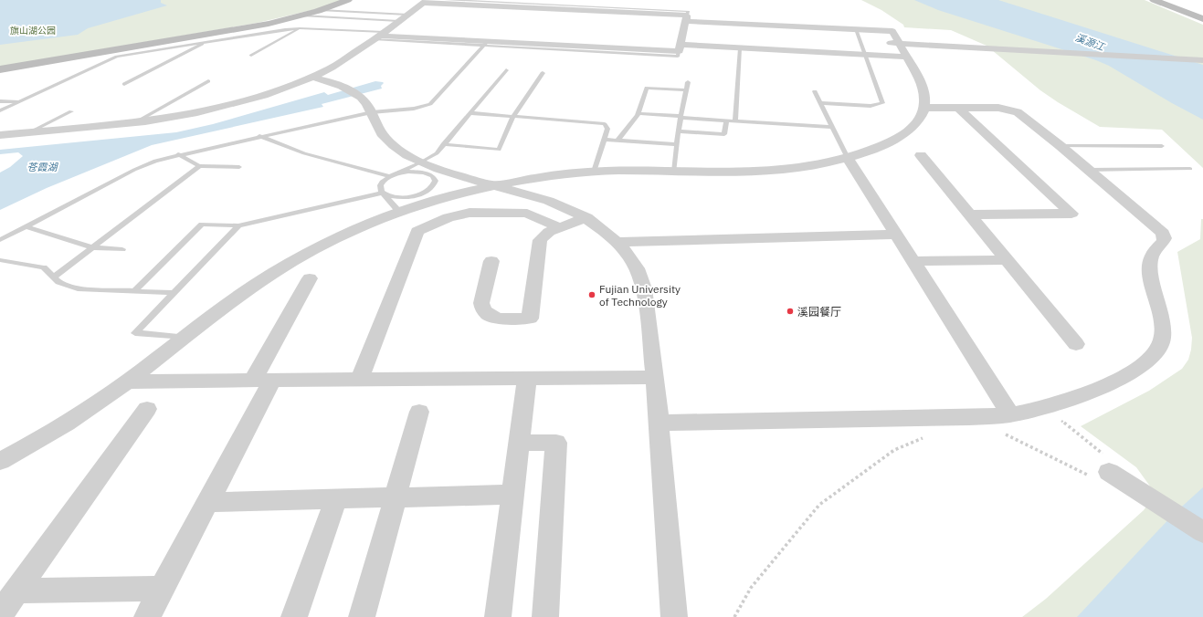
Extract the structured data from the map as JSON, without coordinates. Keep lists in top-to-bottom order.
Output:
{
  "water": ["溪源江", "苍霞湖"],
  "parks": ["旗山湖公园"],
  "places": ["Fujian University of Technology", "溪园餐厅"]
}
